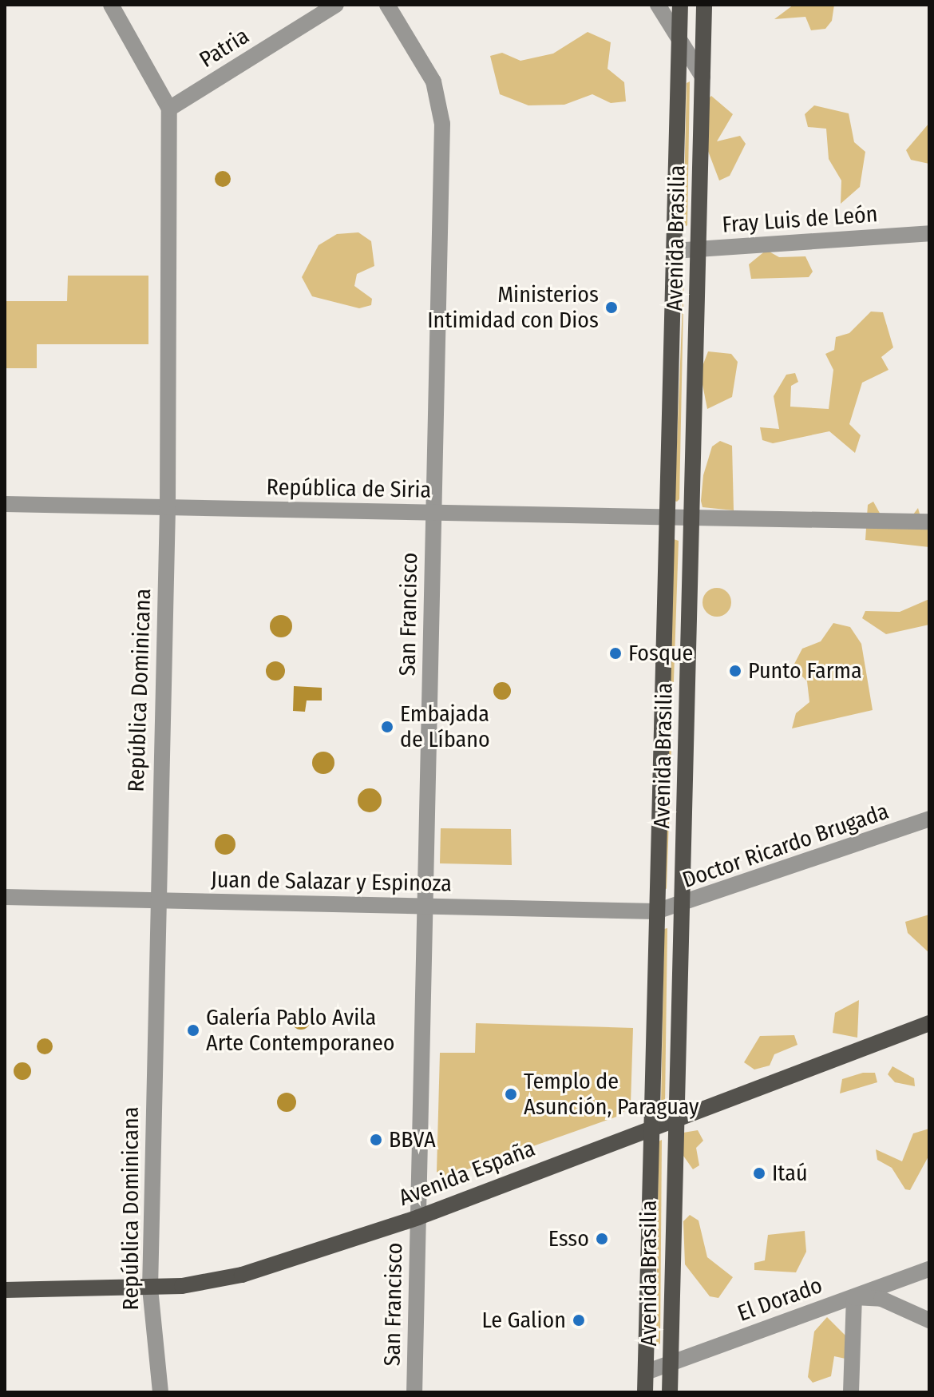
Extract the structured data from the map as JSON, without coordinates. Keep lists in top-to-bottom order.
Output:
{
  "streets": {
    "main road": ["Avenida Brasilia", "Avenida España"],
    "street": [
      "Patria",
      "Fray Luis de León",
      "República de Siria",
      "San Francisco",
      "República Dominicana",
      "Doctor Ricardo Brugada",
      "Juan de Salazar y Espinoza",
      "El Dorado"
    ]
  },
  "crossings": [
    ["Patria", "República Dominicana"],
    ["Fray Luis de León", "Avenida Brasilia"],
    ["Avenida Brasilia", "República de Siria"],
    ["Avenida Brasilia", "Doctor Ricardo Brugada"],
    ["Avenida Brasilia", "Juan de Salazar y Espinoza"],
    ["Avenida Brasilia", "Avenida España"],
    ["Avenida Brasilia", "El Dorado"],
    ["República de Siria", "San Francisco"],
    ["República de Siria", "República Dominicana"],
    ["San Francisco", "Juan de Salazar y Espinoza"],
    ["San Francisco", "Avenida España"],
    ["República Dominicana", "Juan de Salazar y Espinoza"],
    ["República Dominicana", "Avenida España"],
    ["Doctor Ricardo Brugada", "Juan de Salazar y Espinoza"]
  ],
  "places": [
    "Ministerios Intimidad con Dios",
    "Fosque",
    "Punto Farma",
    "Embajada de Líbano",
    "Galería Pablo Avila Arte Contemporaneo",
    "Templo de Asunción, Paraguay",
    "BBVA",
    "Itaú",
    "Esso",
    "Le Galion"
  ]
}
